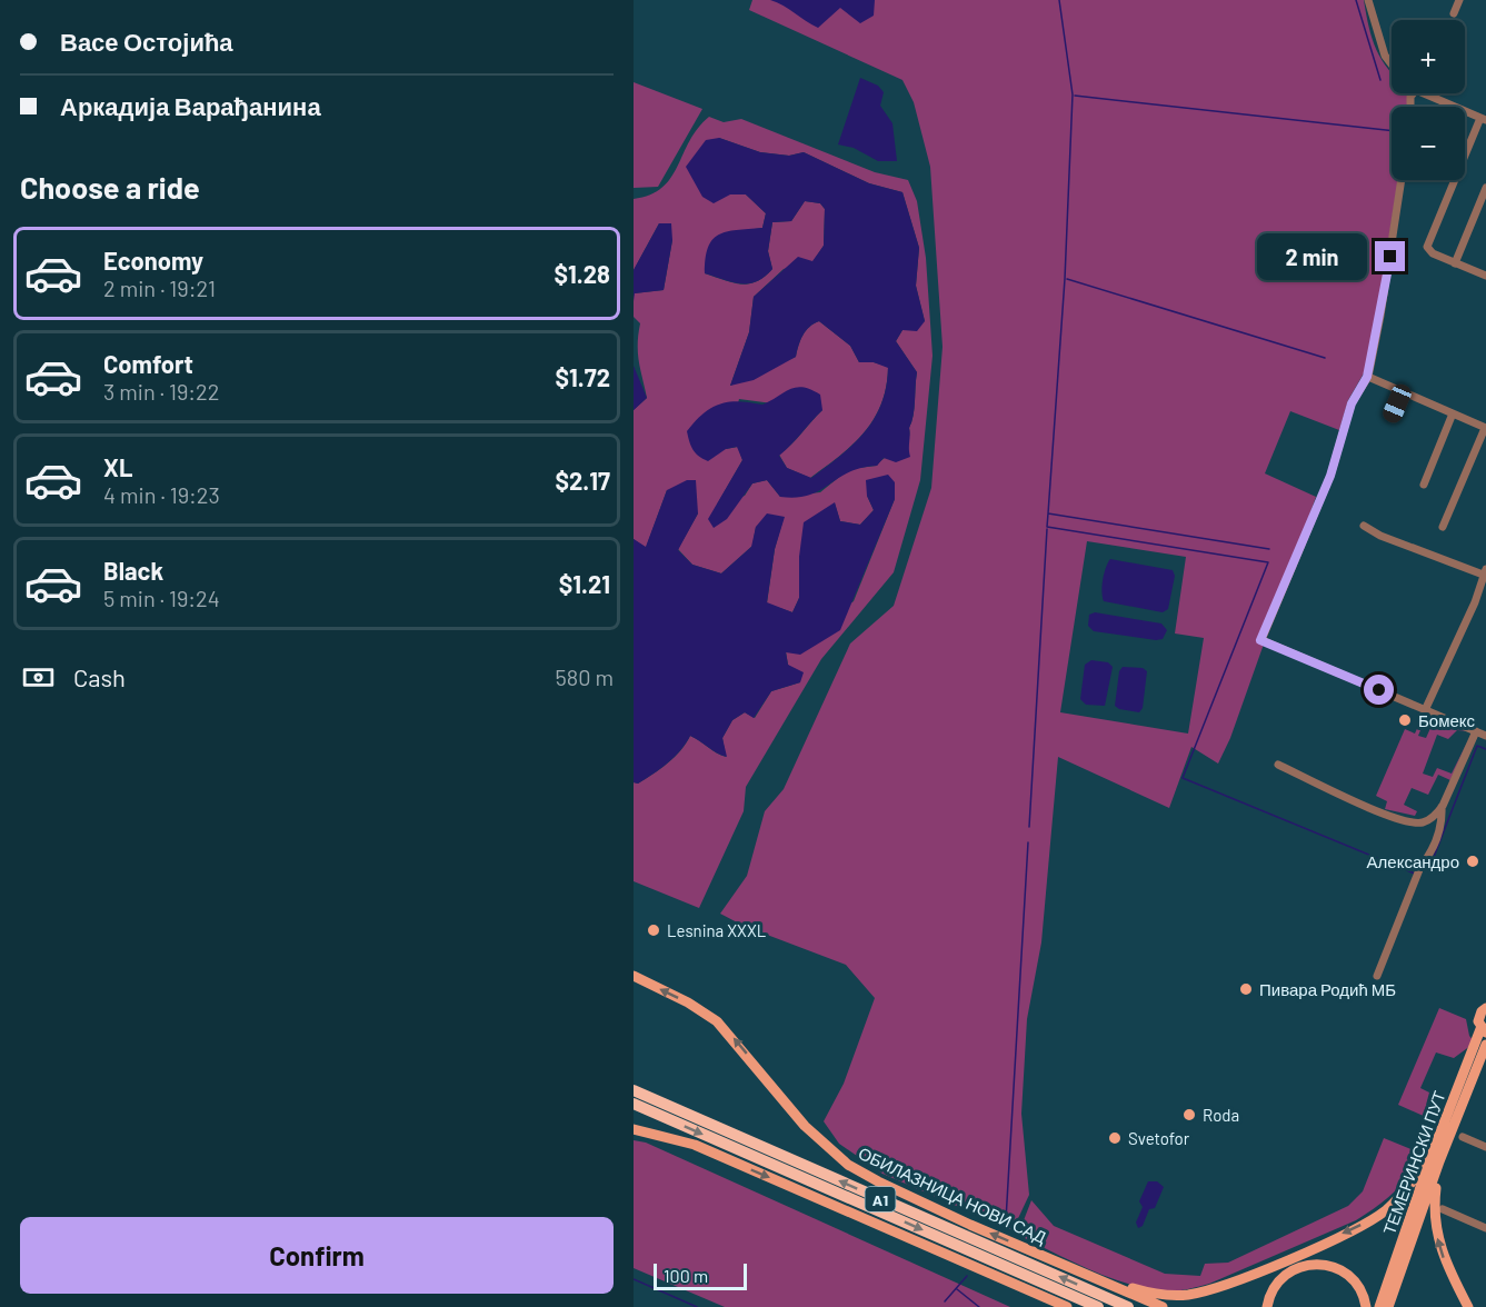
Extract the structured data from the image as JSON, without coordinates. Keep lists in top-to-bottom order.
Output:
{
  "streets": {
    "highway": ["A1"],
    "main road": ["ТЕМЕРИНСКИ ПУТ", "ОБИЛАЗНИЦА НОВИ САД"]
  },
  "places": [
    "Бомекс",
    "Александро",
    "Lesnina XXXL",
    "Пивара Родић МБ",
    "Roda",
    "Svetofor"
  ],
  "scale_bar": "100 m",
  "page": {
    "banner": ["Васе Остојића", "Аркадија Варађанина"],
    "map_buttons": ["+", "−"],
    "heading": "Choose a ride",
    "list": [
      {
        "name": "Economy",
        "note": "2 min · 19:21",
        "value": "$1.28"
      },
      {
        "name": "Comfort",
        "note": "3 min · 19:22",
        "value": "$1.72"
      },
      {
        "name": "XL",
        "note": "4 min · 19:23",
        "value": "$2.17"
      },
      {
        "name": "Black",
        "note": "5 min · 19:24",
        "value": "$1.21"
      }
    ],
    "bubble": "2 min",
    "pay": ["Cash", "580 m"],
    "buttons": "Confirm",
    "scale": "100 m"
  }
}
